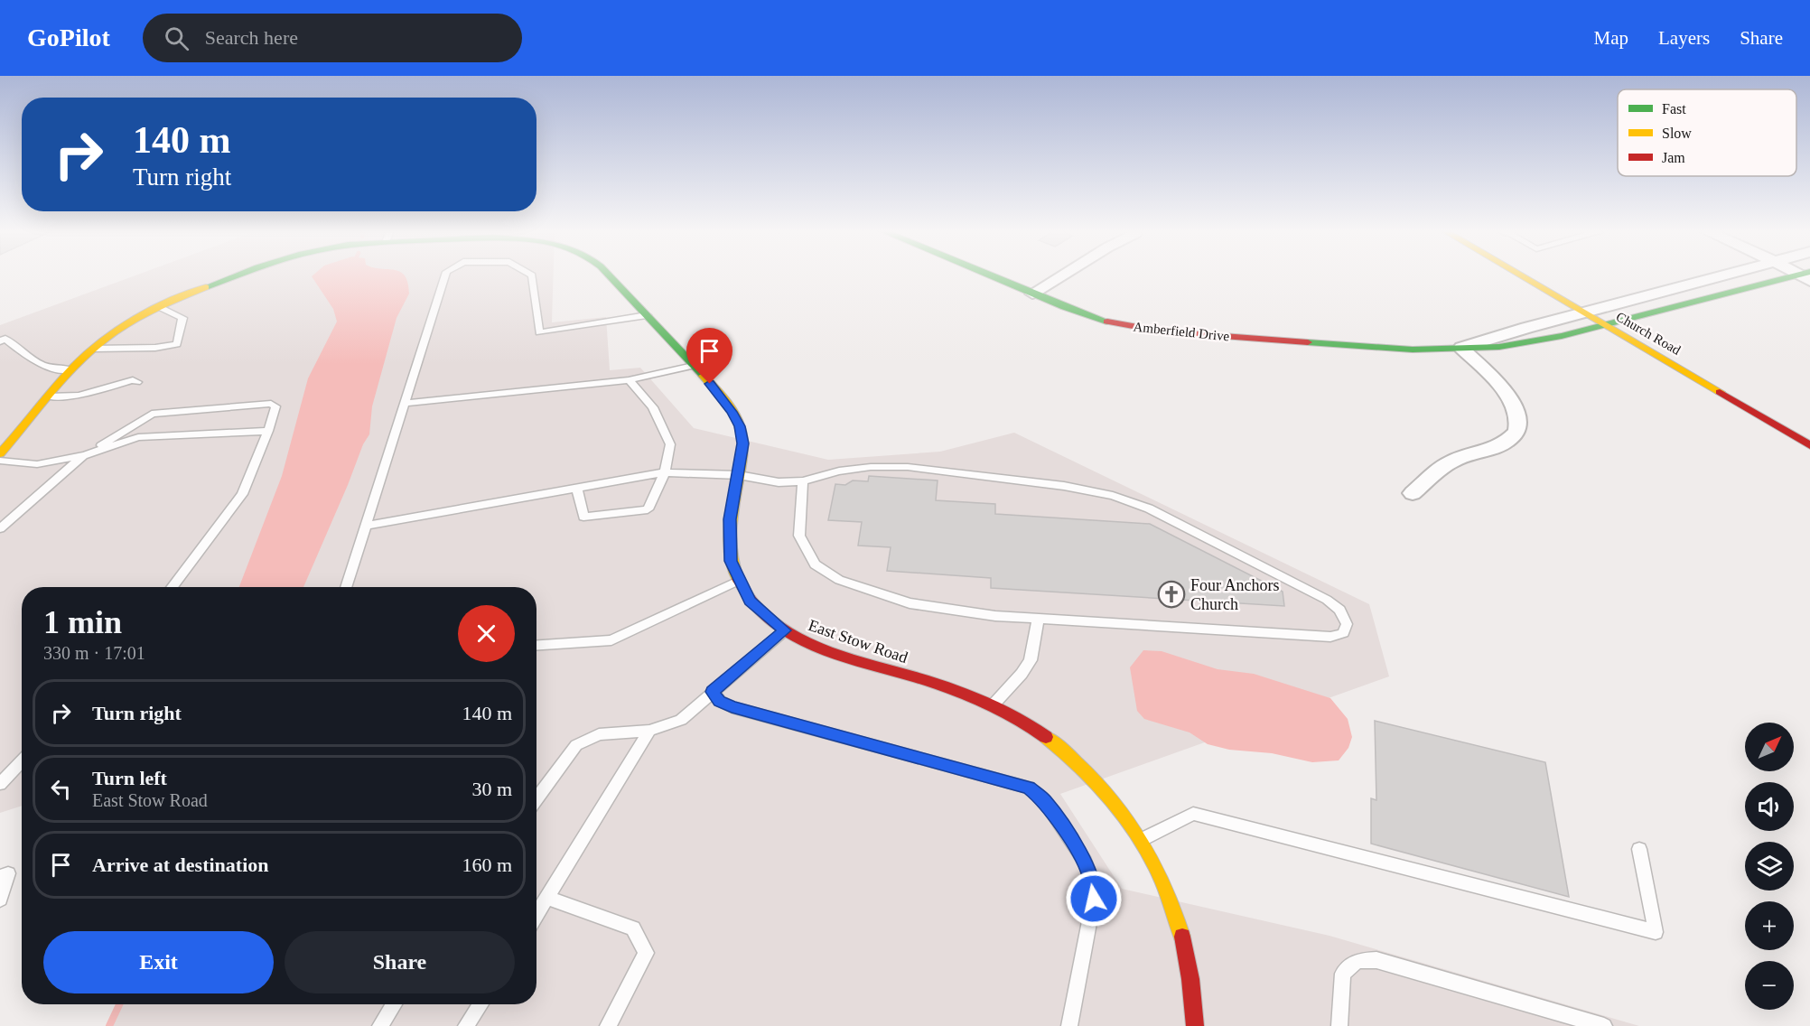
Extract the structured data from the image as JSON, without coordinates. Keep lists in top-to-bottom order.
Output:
{
  "streets": {
    "street": ["Amberfield Drive", "Church Road", "East Stow Road"]
  },
  "crossings": [
    ["Amberfield Drive", "Church Road"]
  ],
  "places": {
    "church": ["Four Anchors Church"]
  },
  "legend": ["Fast", "Slow", "Jam"],
  "north": "top right",
  "page": {
    "header": "GoPilot",
    "search": "Search here",
    "nav": ["Map", "Layers", "Share"],
    "turn": ["140 m", "Turn right"],
    "heading": ["1 min", "330 m · 17:01"],
    "list": [
      {
        "name": "Turn right",
        "value": "140 m"
      },
      {
        "name": "Turn left",
        "note": "East Stow Road",
        "value": "30 m"
      },
      {
        "name": "Arrive at destination",
        "value": "160 m"
      }
    ],
    "map_buttons": ["+", "−"],
    "buttons": ["Exit", "Share"]
  }
}
